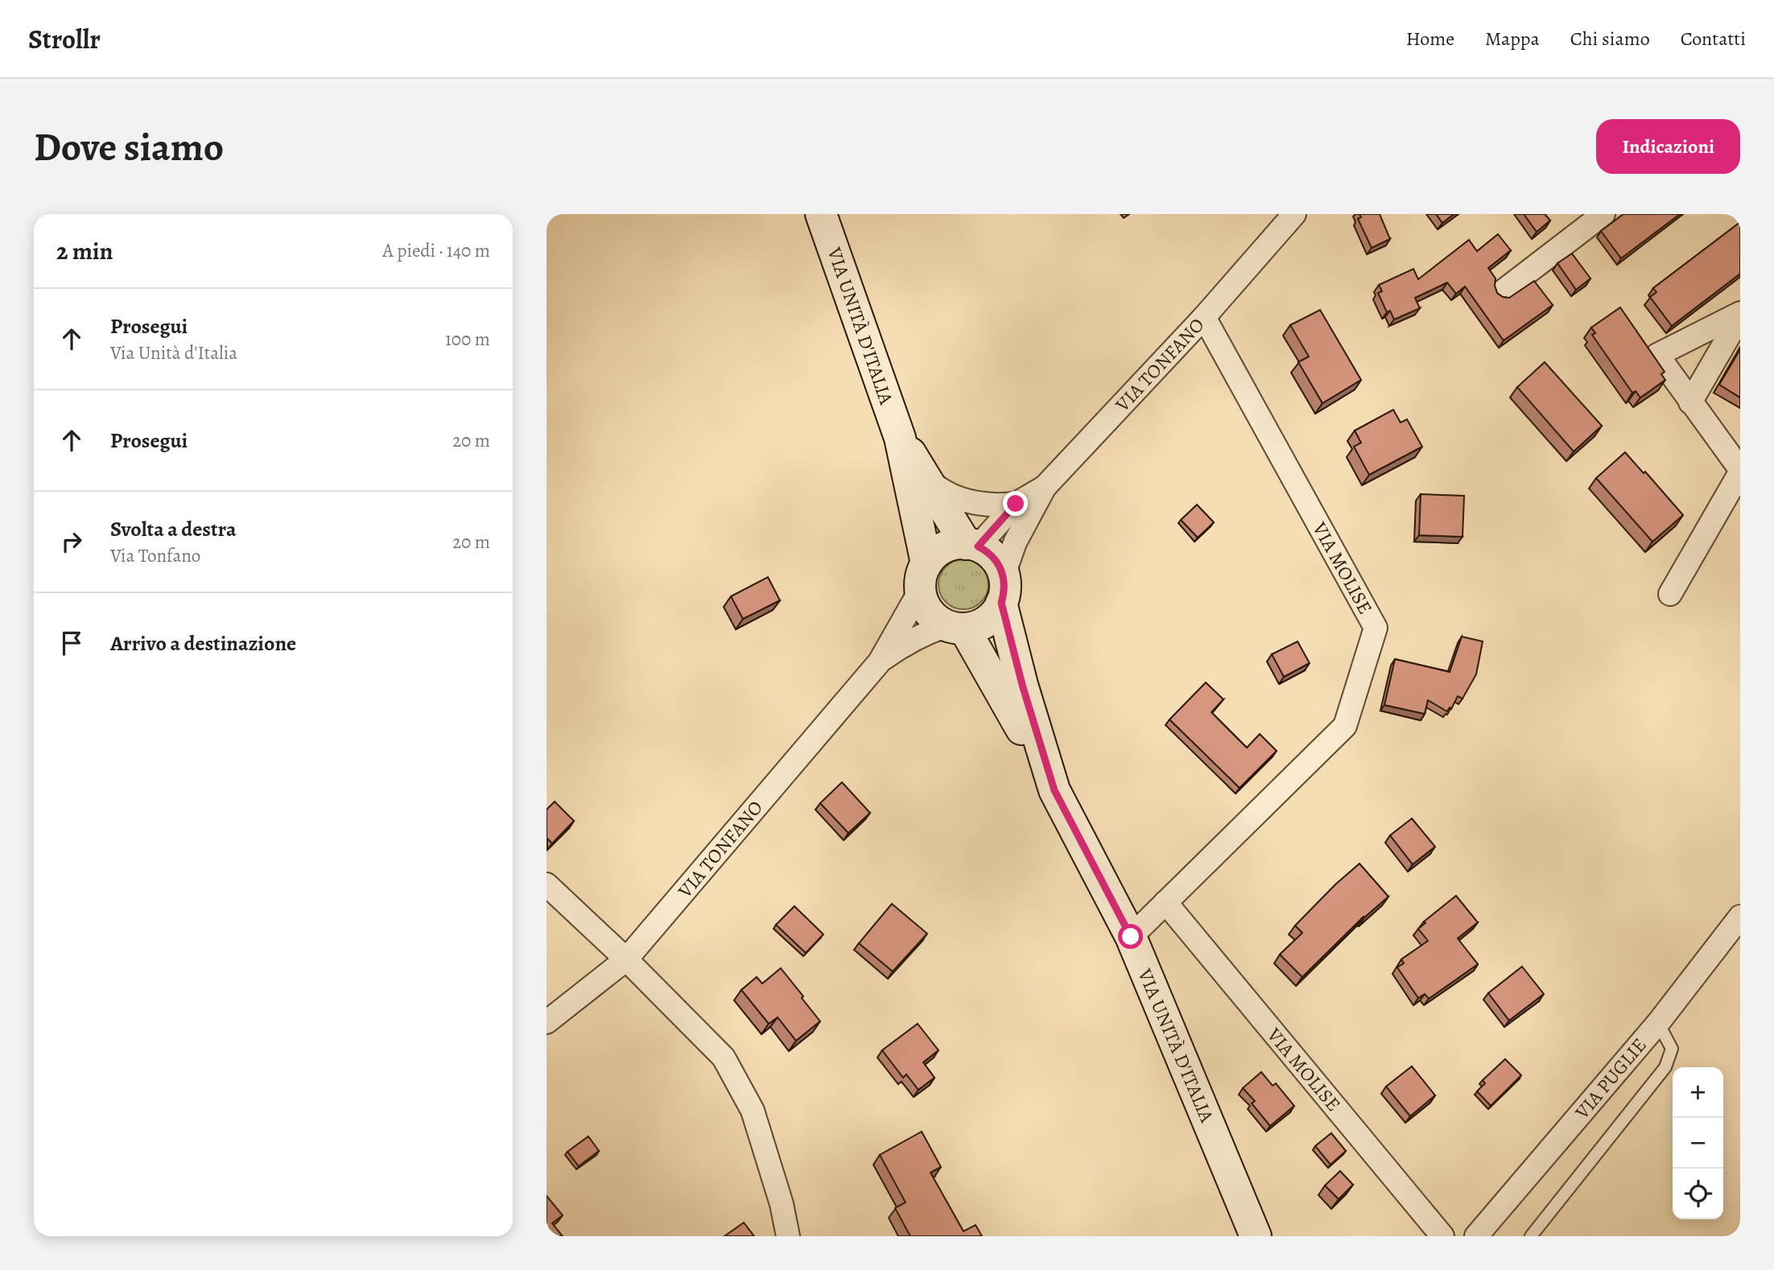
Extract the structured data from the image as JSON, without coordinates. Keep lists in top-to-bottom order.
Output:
{
  "streets": {
    "main road": ["VIA UNITÀ D'ITALIA"],
    "street": ["VIA TONFANO", "VIA MOLISE", "VIA PUGLIE"]
  },
  "crossings": [
    ["VIA UNITÀ D'ITALIA", "VIA TONFANO"],
    ["VIA UNITÀ D'ITALIA", "VIA MOLISE"],
    ["VIA TONFANO", "VIA MOLISE"]
  ],
  "page": {
    "header": "Strollr",
    "nav": [
      "Home",
      "Mappa",
      "Chi siamo",
      "Contatti"
    ],
    "buttons": "Indicazioni",
    "title": "Dove siamo",
    "heading": ["2 min", "A piedi · 140 m"],
    "list": [
      ["Prosegui", "Via Unità d'Italia", "100 m"],
      ["Prosegui", "20 m"],
      ["Svolta a destra", "Via Tonfano", "20 m"],
      "Arrivo a destinazione"
    ],
    "map_buttons": ["+", "−"]
  }
}
